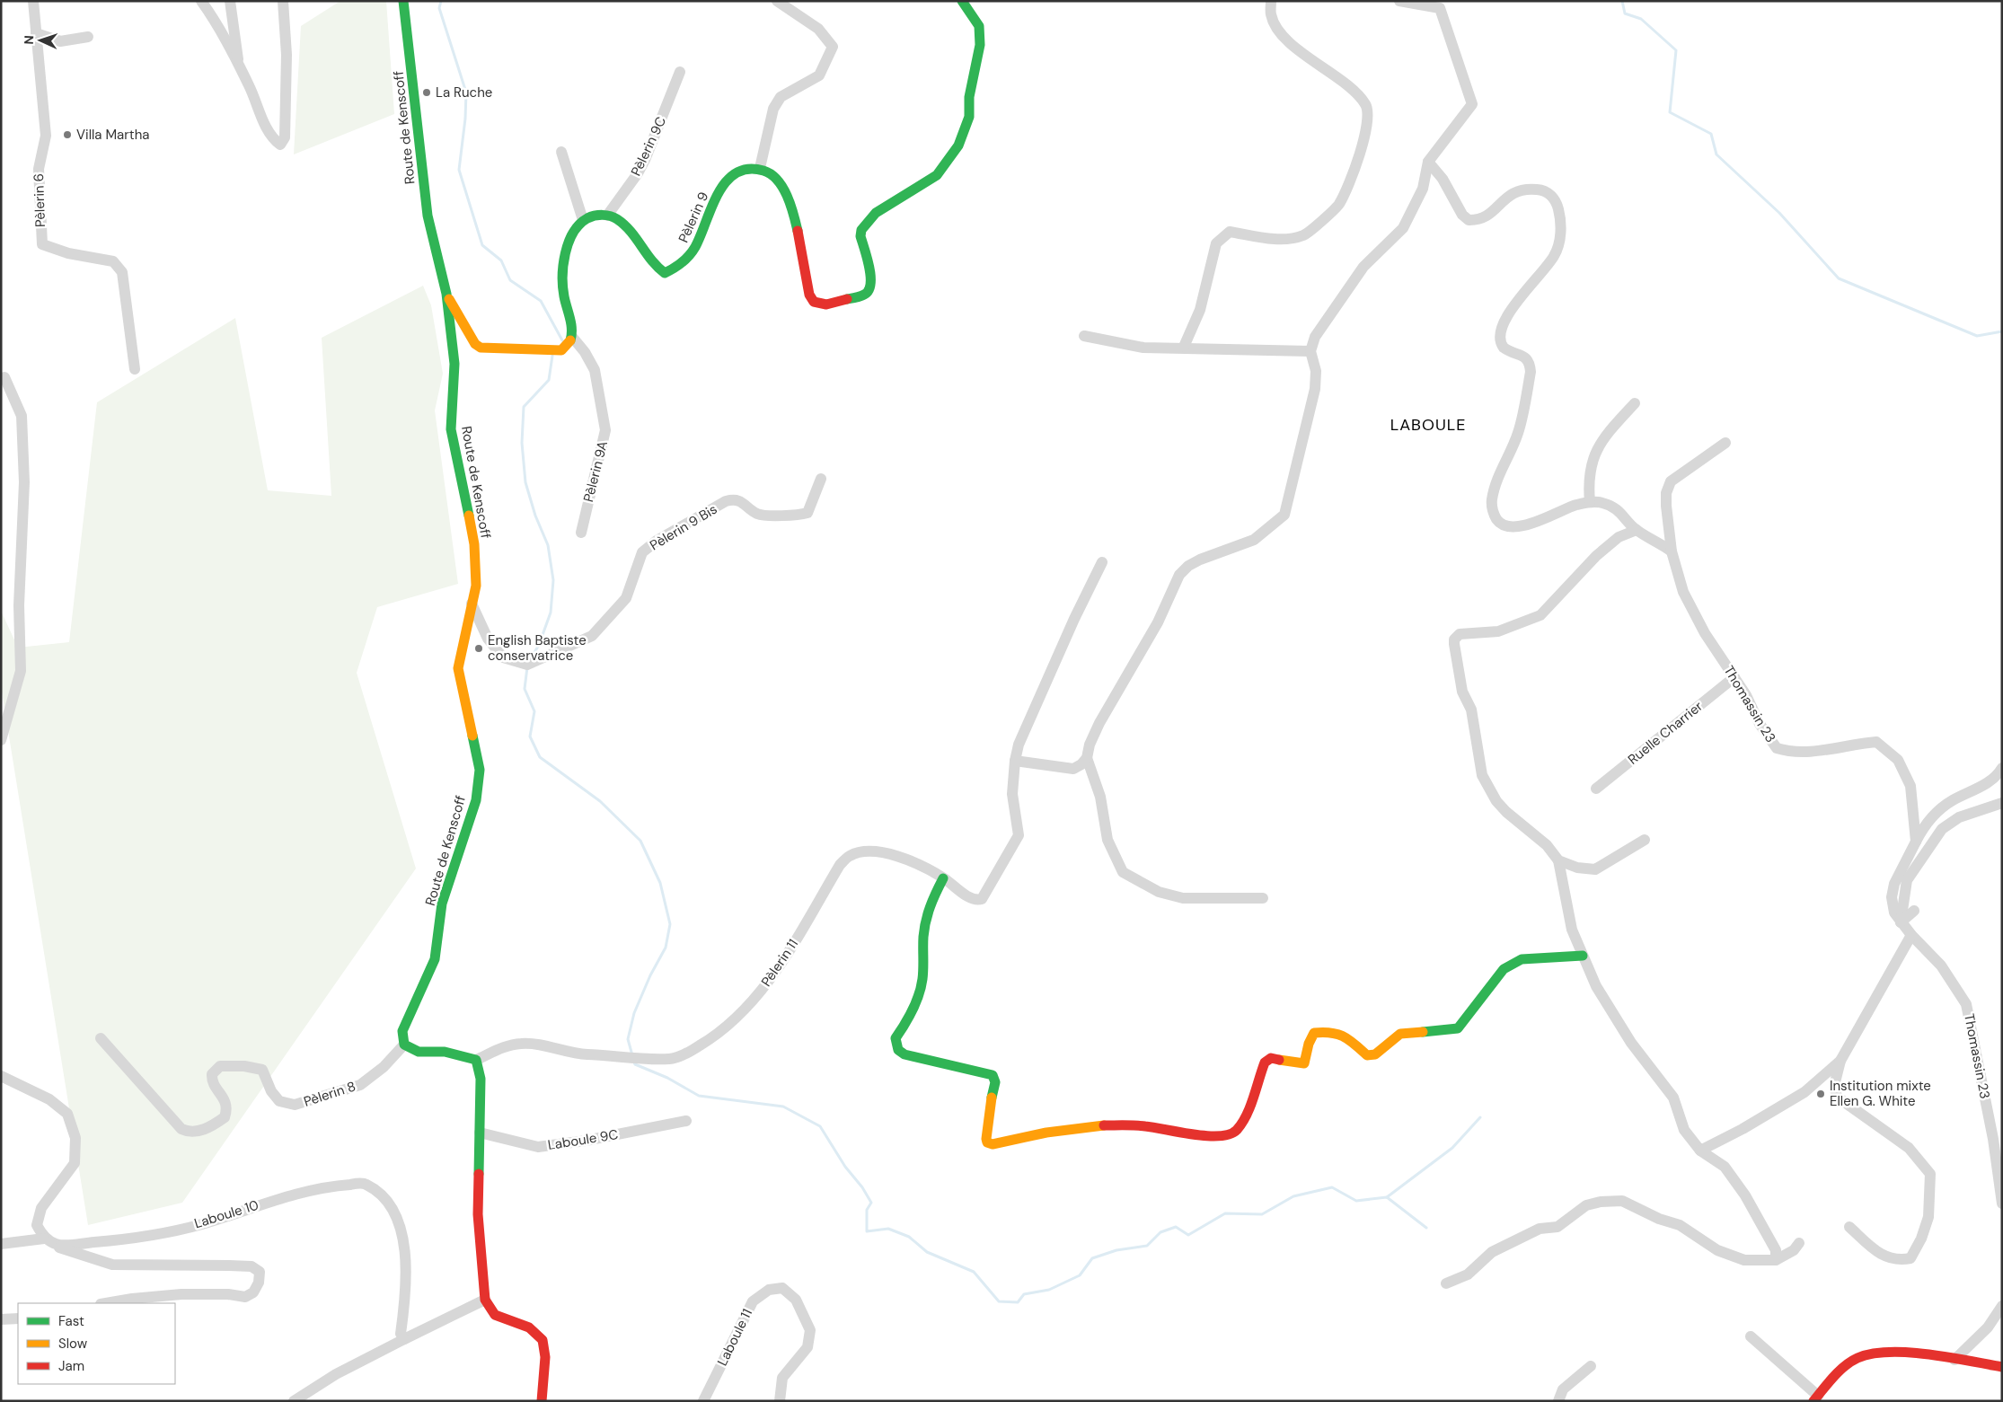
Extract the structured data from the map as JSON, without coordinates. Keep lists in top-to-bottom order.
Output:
{
  "streets": {
    "street": [
      "Route de Kenscoff",
      "Pèlerin 9C",
      "Pèlerin 6",
      "Pèlerin 9",
      "Pèlerin 9A",
      "Pèlerin 9 Bis",
      "Thomassin 23",
      "Ruelle Charrier",
      "Pèlerin 11",
      "Pèlerin 8",
      "Laboule 9C",
      "Laboule 10",
      "Laboule 11"
    ]
  },
  "crossings": [
    ["Route de Kenscoff", "Pèlerin 9 Bis"],
    ["Route de Kenscoff", "Pèlerin 8"],
    ["Pèlerin 9C", "Pèlerin 9"],
    ["Thomassin 23", "Ruelle Charrier"]
  ],
  "districts": ["LABOULE"],
  "places": [
    "La Ruche",
    "Villa Martha",
    "English Baptiste conservatrice",
    "Institution mixte Ellen G. White"
  ],
  "legend": ["Fast", "Slow", "Jam"],
  "north": "left"
}
